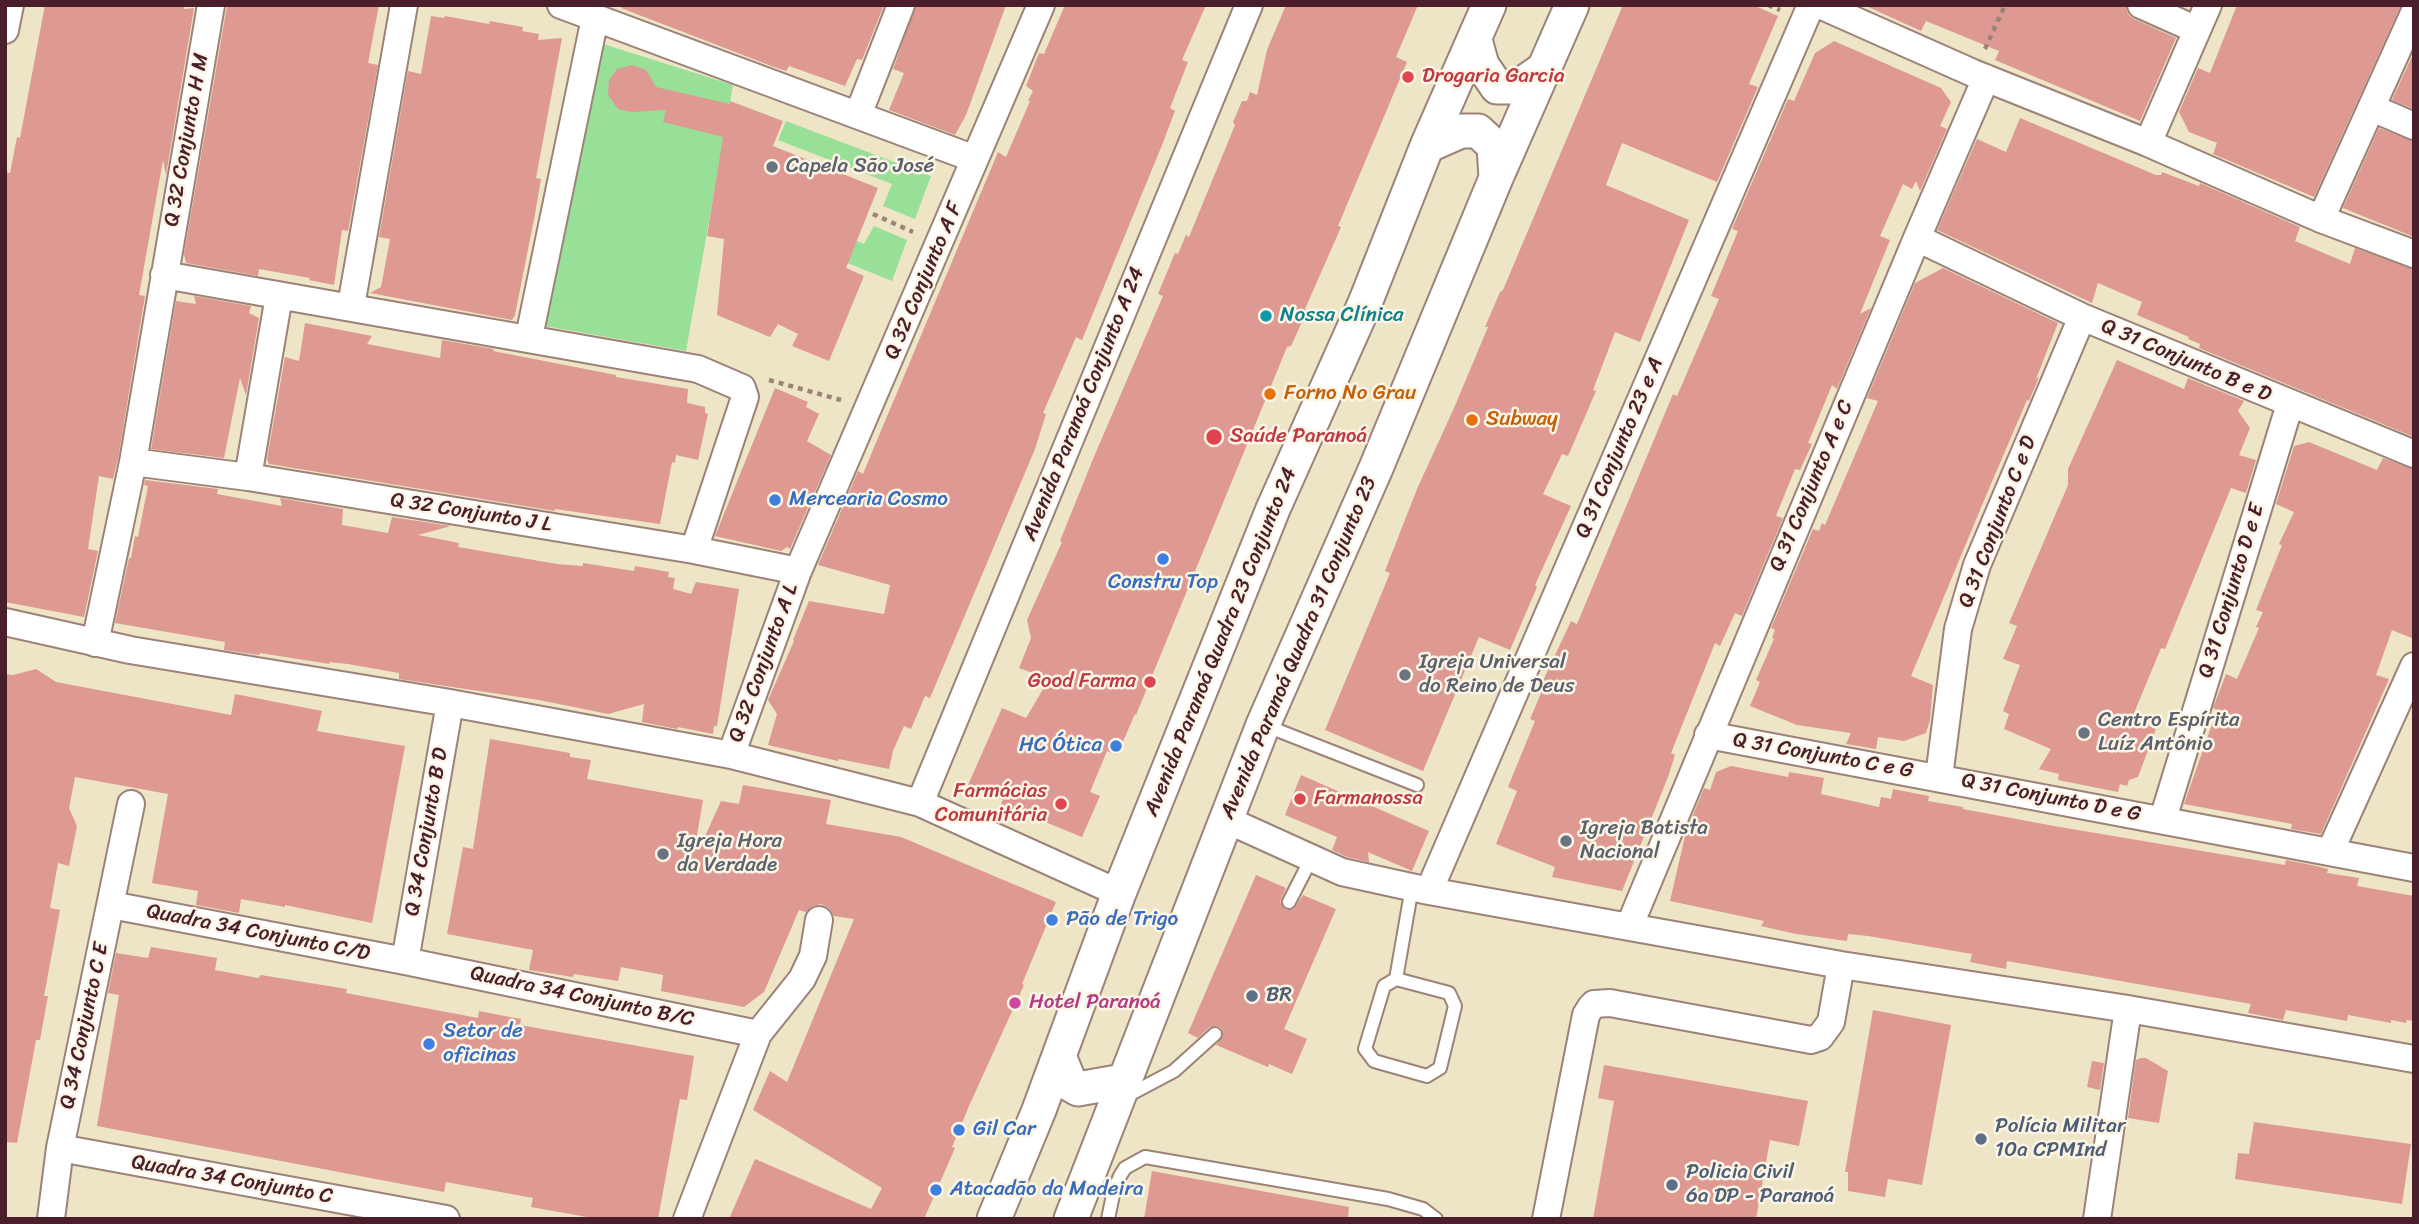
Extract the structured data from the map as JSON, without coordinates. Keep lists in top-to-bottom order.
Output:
{
  "streets": {
    "street": [
      "Q 32 Conjunto H M",
      "Q 32 Conjunto A F",
      "Q 31 Conjunto B e D",
      "Avenida Paranoá Conjunto A 24",
      "Q 31 Conjunto 23 e A",
      "Q 31 Conjunto A e C",
      "Q 32 Conjunto J L",
      "Q 31 Conjunto C e D",
      "Q 31 Conjunto D e E",
      "Avenida Paranoá Quadra 23 Conjunto 24",
      "Avenida Paranoá Quadra 31 Conjunto 23",
      "Q 32 Conjunto A L",
      "Q 31 Conjunto C e G",
      "Q 31 Conjunto D e G",
      "Q 34 Conjunto B D",
      "Quadra 34 Conjunto C/D",
      "Quadra 34 Conjunto B/C",
      "Q 34 Conjunto C E",
      "Quadra 34 Conjunto C"
    ]
  },
  "crossings": [
    ["Q 32 Conjunto H M", "Q 32 Conjunto J L"],
    ["Q 32 Conjunto A F", "Q 32 Conjunto J L"],
    ["Q 32 Conjunto A F", "Q 32 Conjunto A L"],
    ["Q 31 Conjunto B e D", "Q 31 Conjunto A e C"],
    ["Q 31 Conjunto B e D", "Q 31 Conjunto C e D"],
    ["Q 31 Conjunto B e D", "Q 31 Conjunto D e E"],
    ["Q 31 Conjunto A e C", "Q 31 Conjunto C e G"],
    ["Q 32 Conjunto J L", "Q 32 Conjunto A L"],
    ["Q 31 Conjunto C e D", "Q 31 Conjunto C e G"],
    ["Q 31 Conjunto C e D", "Q 31 Conjunto D e G"],
    ["Q 31 Conjunto D e E", "Q 31 Conjunto D e G"],
    ["Q 31 Conjunto C e G", "Q 31 Conjunto D e G"],
    ["Q 34 Conjunto B D", "Quadra 34 Conjunto C/D"],
    ["Q 34 Conjunto B D", "Quadra 34 Conjunto B/C"],
    ["Quadra 34 Conjunto C/D", "Quadra 34 Conjunto B/C"],
    ["Quadra 34 Conjunto C/D", "Q 34 Conjunto C E"],
    ["Q 34 Conjunto C E", "Quadra 34 Conjunto C"]
  ],
  "places": [
    "Drogaria Garcia",
    "Capela São José",
    "Nossa Clínica",
    "Forno No Grau",
    "Subway",
    "Saúde Paranoá",
    "Mercearia Cosmo",
    "Constru Top",
    "Igreja Universal do Reino de Deus",
    "Good Farma",
    "Centro Espírita Luíz Antônio",
    "HC Ótica",
    "Farmanossa",
    "Farmácias Comunitária",
    "Igreja Batista Nacional",
    "Igreja Hora da Verdade",
    "Pão de Trigo",
    "BR",
    "Hotel Paranoá",
    "Setor de oficinas",
    "Gil Car",
    "Polícia Militar 10a CPMInd",
    "Policia Civil 6a DP - Paranoá",
    "Atacadão da Madeira"
  ]
}
